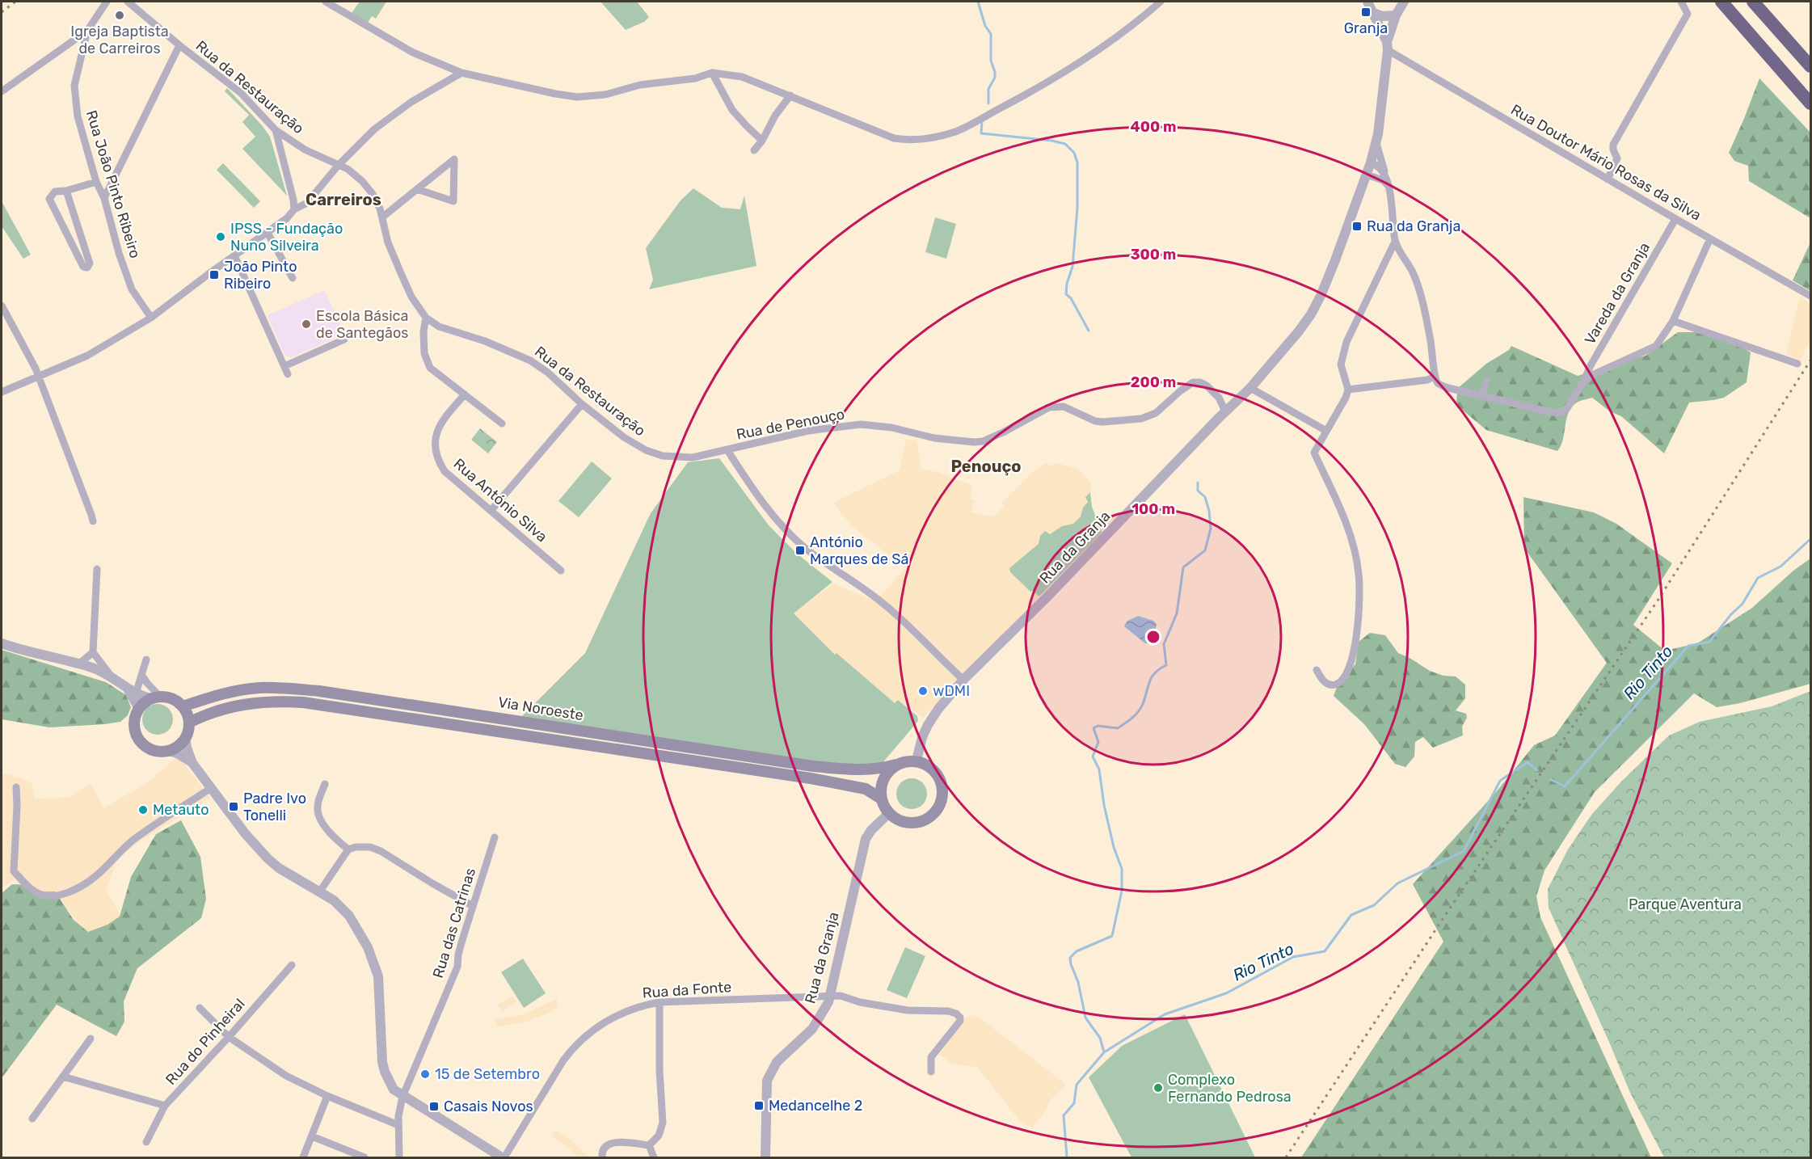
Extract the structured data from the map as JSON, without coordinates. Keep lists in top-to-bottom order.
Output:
{
  "streets": {
    "main road": ["Via Noroeste"],
    "street": [
      "Rua da Restauração",
      "Rua Doutor Mário Rosas da Silva",
      "Rua João Pinto Ribeiro",
      "Vareda da Granja",
      "Rua de Penouço",
      "Rua António Silva",
      "Rua da Granja",
      "Rua das Catrinas",
      "Rua da Fonte",
      "Rua do Pinheiral"
    ]
  },
  "crossings": [
    ["Rua da Restauração", "Rua de Penouço"],
    ["Rua Doutor Mário Rosas da Silva", "Vareda da Granja"],
    ["Rua Doutor Mário Rosas da Silva", "Rua da Granja"],
    ["Rua de Penouço", "Rua da Granja"],
    ["Rua da Granja", "Via Noroeste"],
    ["Rua da Granja", "Rua da Fonte"]
  ],
  "districts": ["Carreiros", "Penouço"],
  "water": ["Rio Tinto"],
  "parks": ["Parque Aventura"],
  "places": {
    "transit": [
      "Granja",
      "Rua da Granja",
      "João Pinto Ribeiro",
      "António Marques de Sá",
      "Padre Ivo Tonelli",
      "Medancelhe 2",
      "Casais Novos"
    ],
    "other": [
      "Igreja Baptista de Carreiros",
      "IPSS - Fundação Nuno Silveira",
      "Escola Básica de Santegãos",
      "wDMI",
      "Metauto",
      "15 de Setembro",
      "Complexo Fernando Pedrosa"
    ]
  },
  "rings": [
    "400 m",
    "300 m",
    "200 m",
    "100 m"
  ]
}
